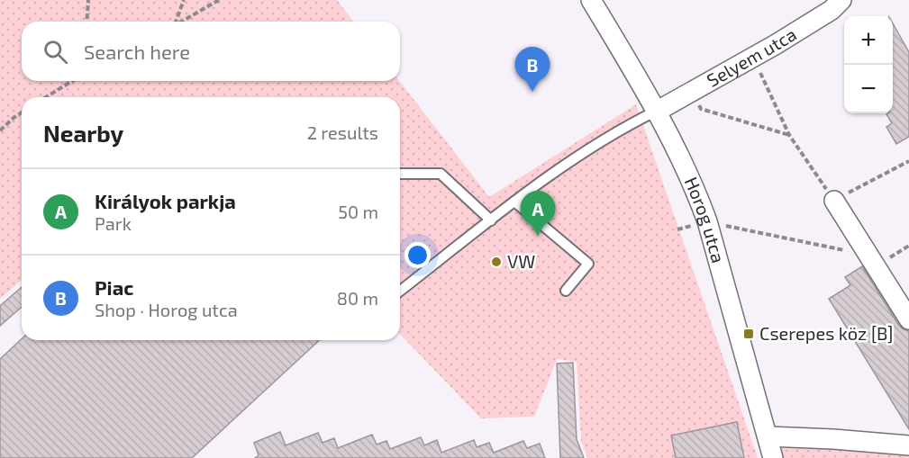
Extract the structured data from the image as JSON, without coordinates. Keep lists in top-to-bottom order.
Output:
{
  "streets": {
    "street": ["Selyem utca", "Horog utca"]
  },
  "crossings": [
    ["Selyem utca", "Horog utca"]
  ],
  "places": {
    "other": ["VW"],
    "transit": ["Cserepes köz [B]"]
  },
  "page": {
    "map_buttons": ["+", "−"],
    "search": "Search here",
    "pins": ["B", "A"],
    "heading": ["Nearby", "2 results"],
    "list": [
      {
        "mark": "A",
        "name": "Királyok parkja",
        "note": "Park",
        "value": "50 m"
      },
      {
        "mark": "B",
        "name": "Piac",
        "note": "Shop · Horog utca",
        "value": "80 m"
      }
    ]
  }
}
